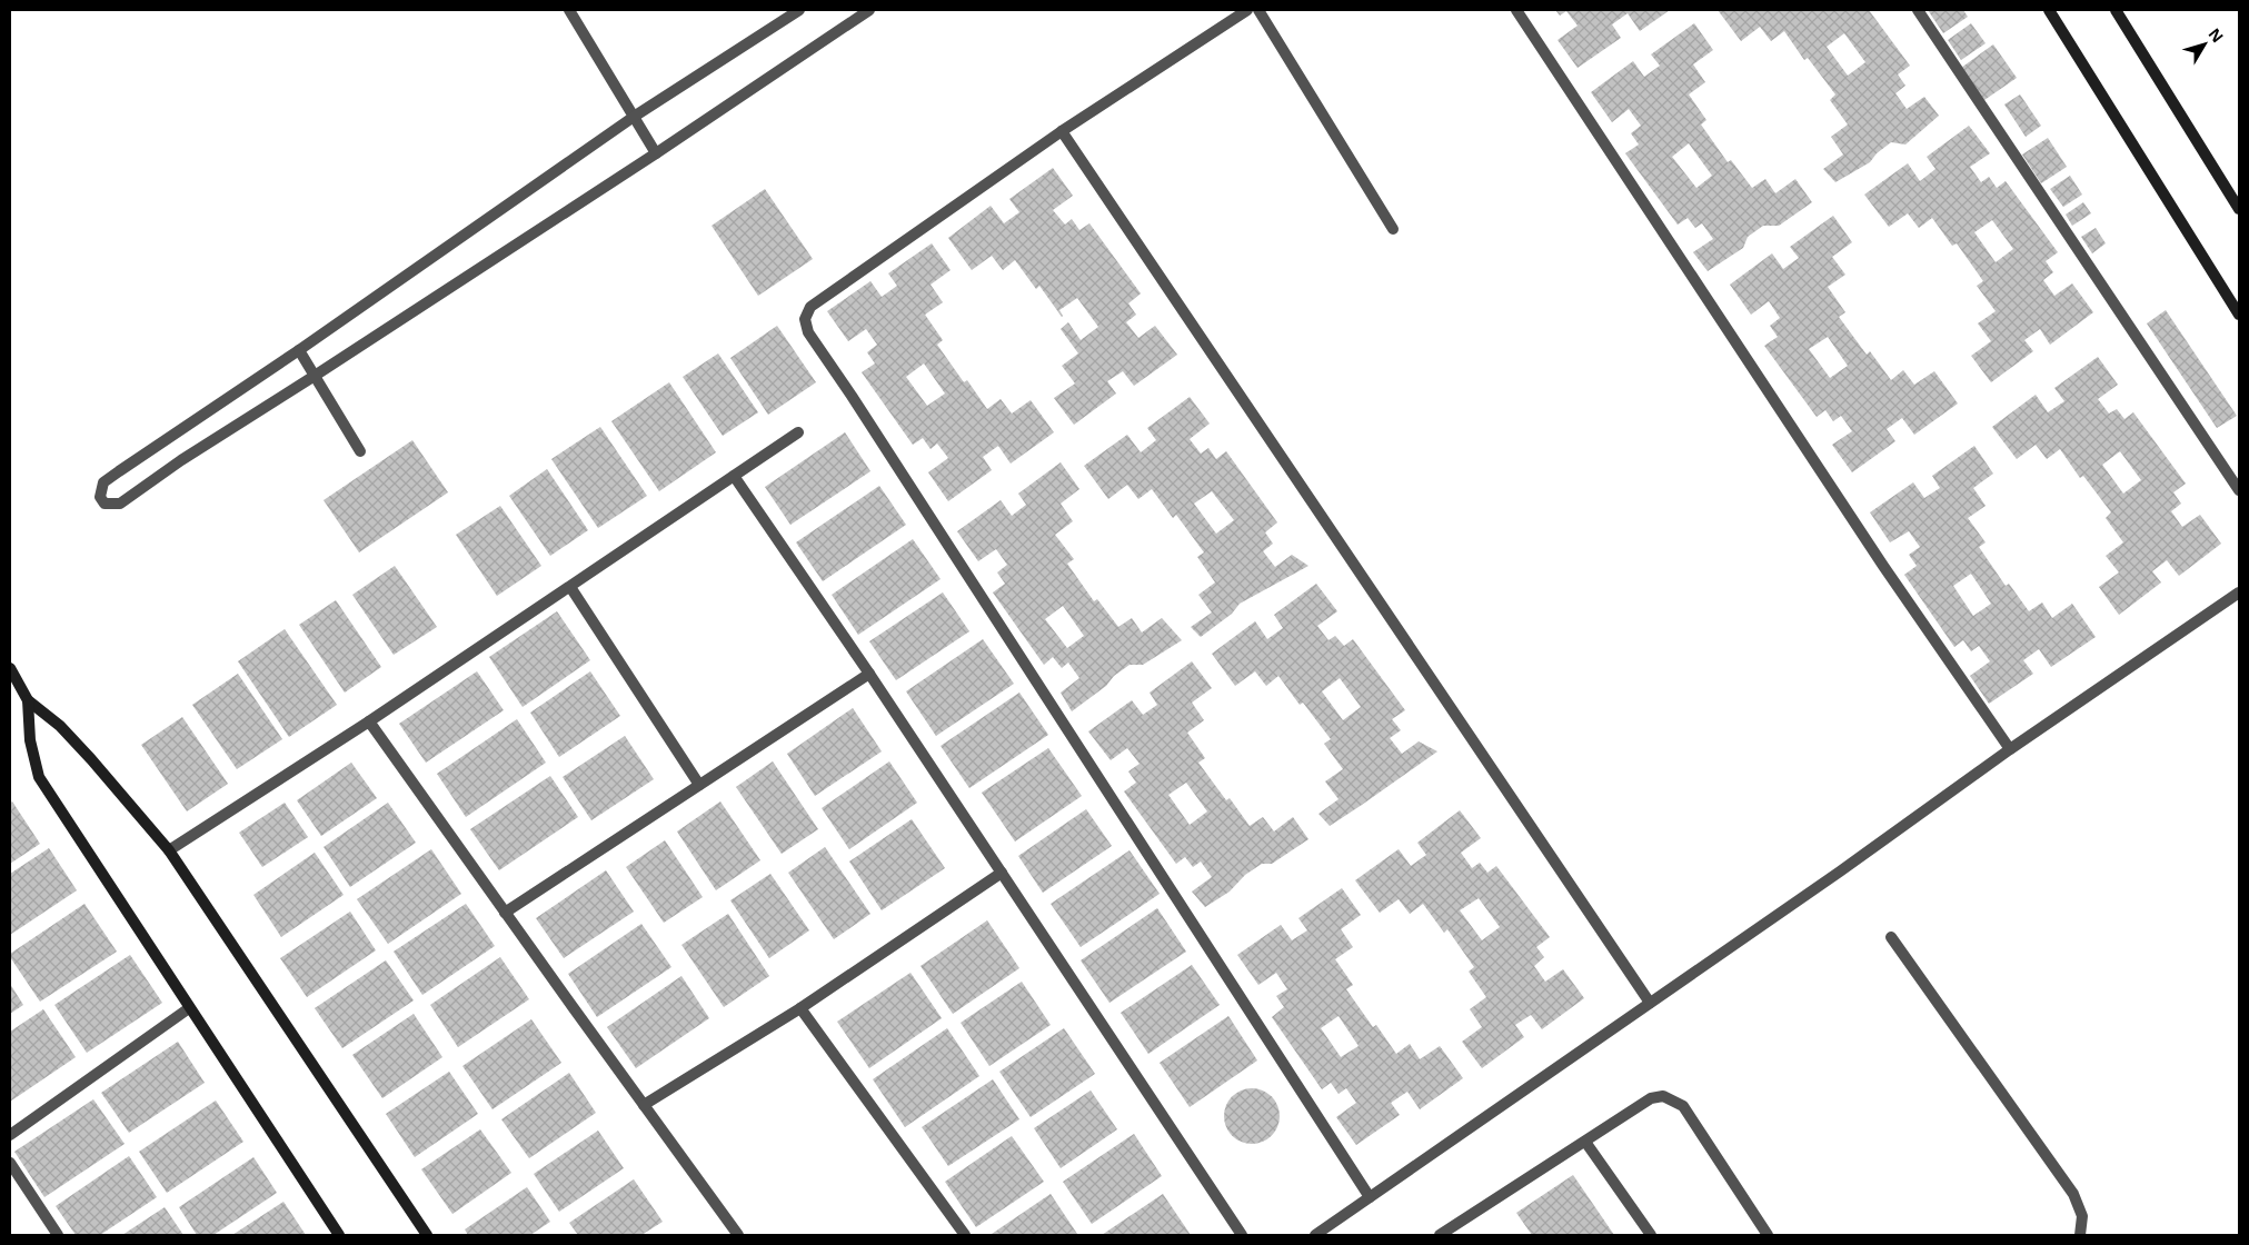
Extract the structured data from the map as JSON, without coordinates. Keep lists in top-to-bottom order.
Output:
{
  "north": "top right"
}
